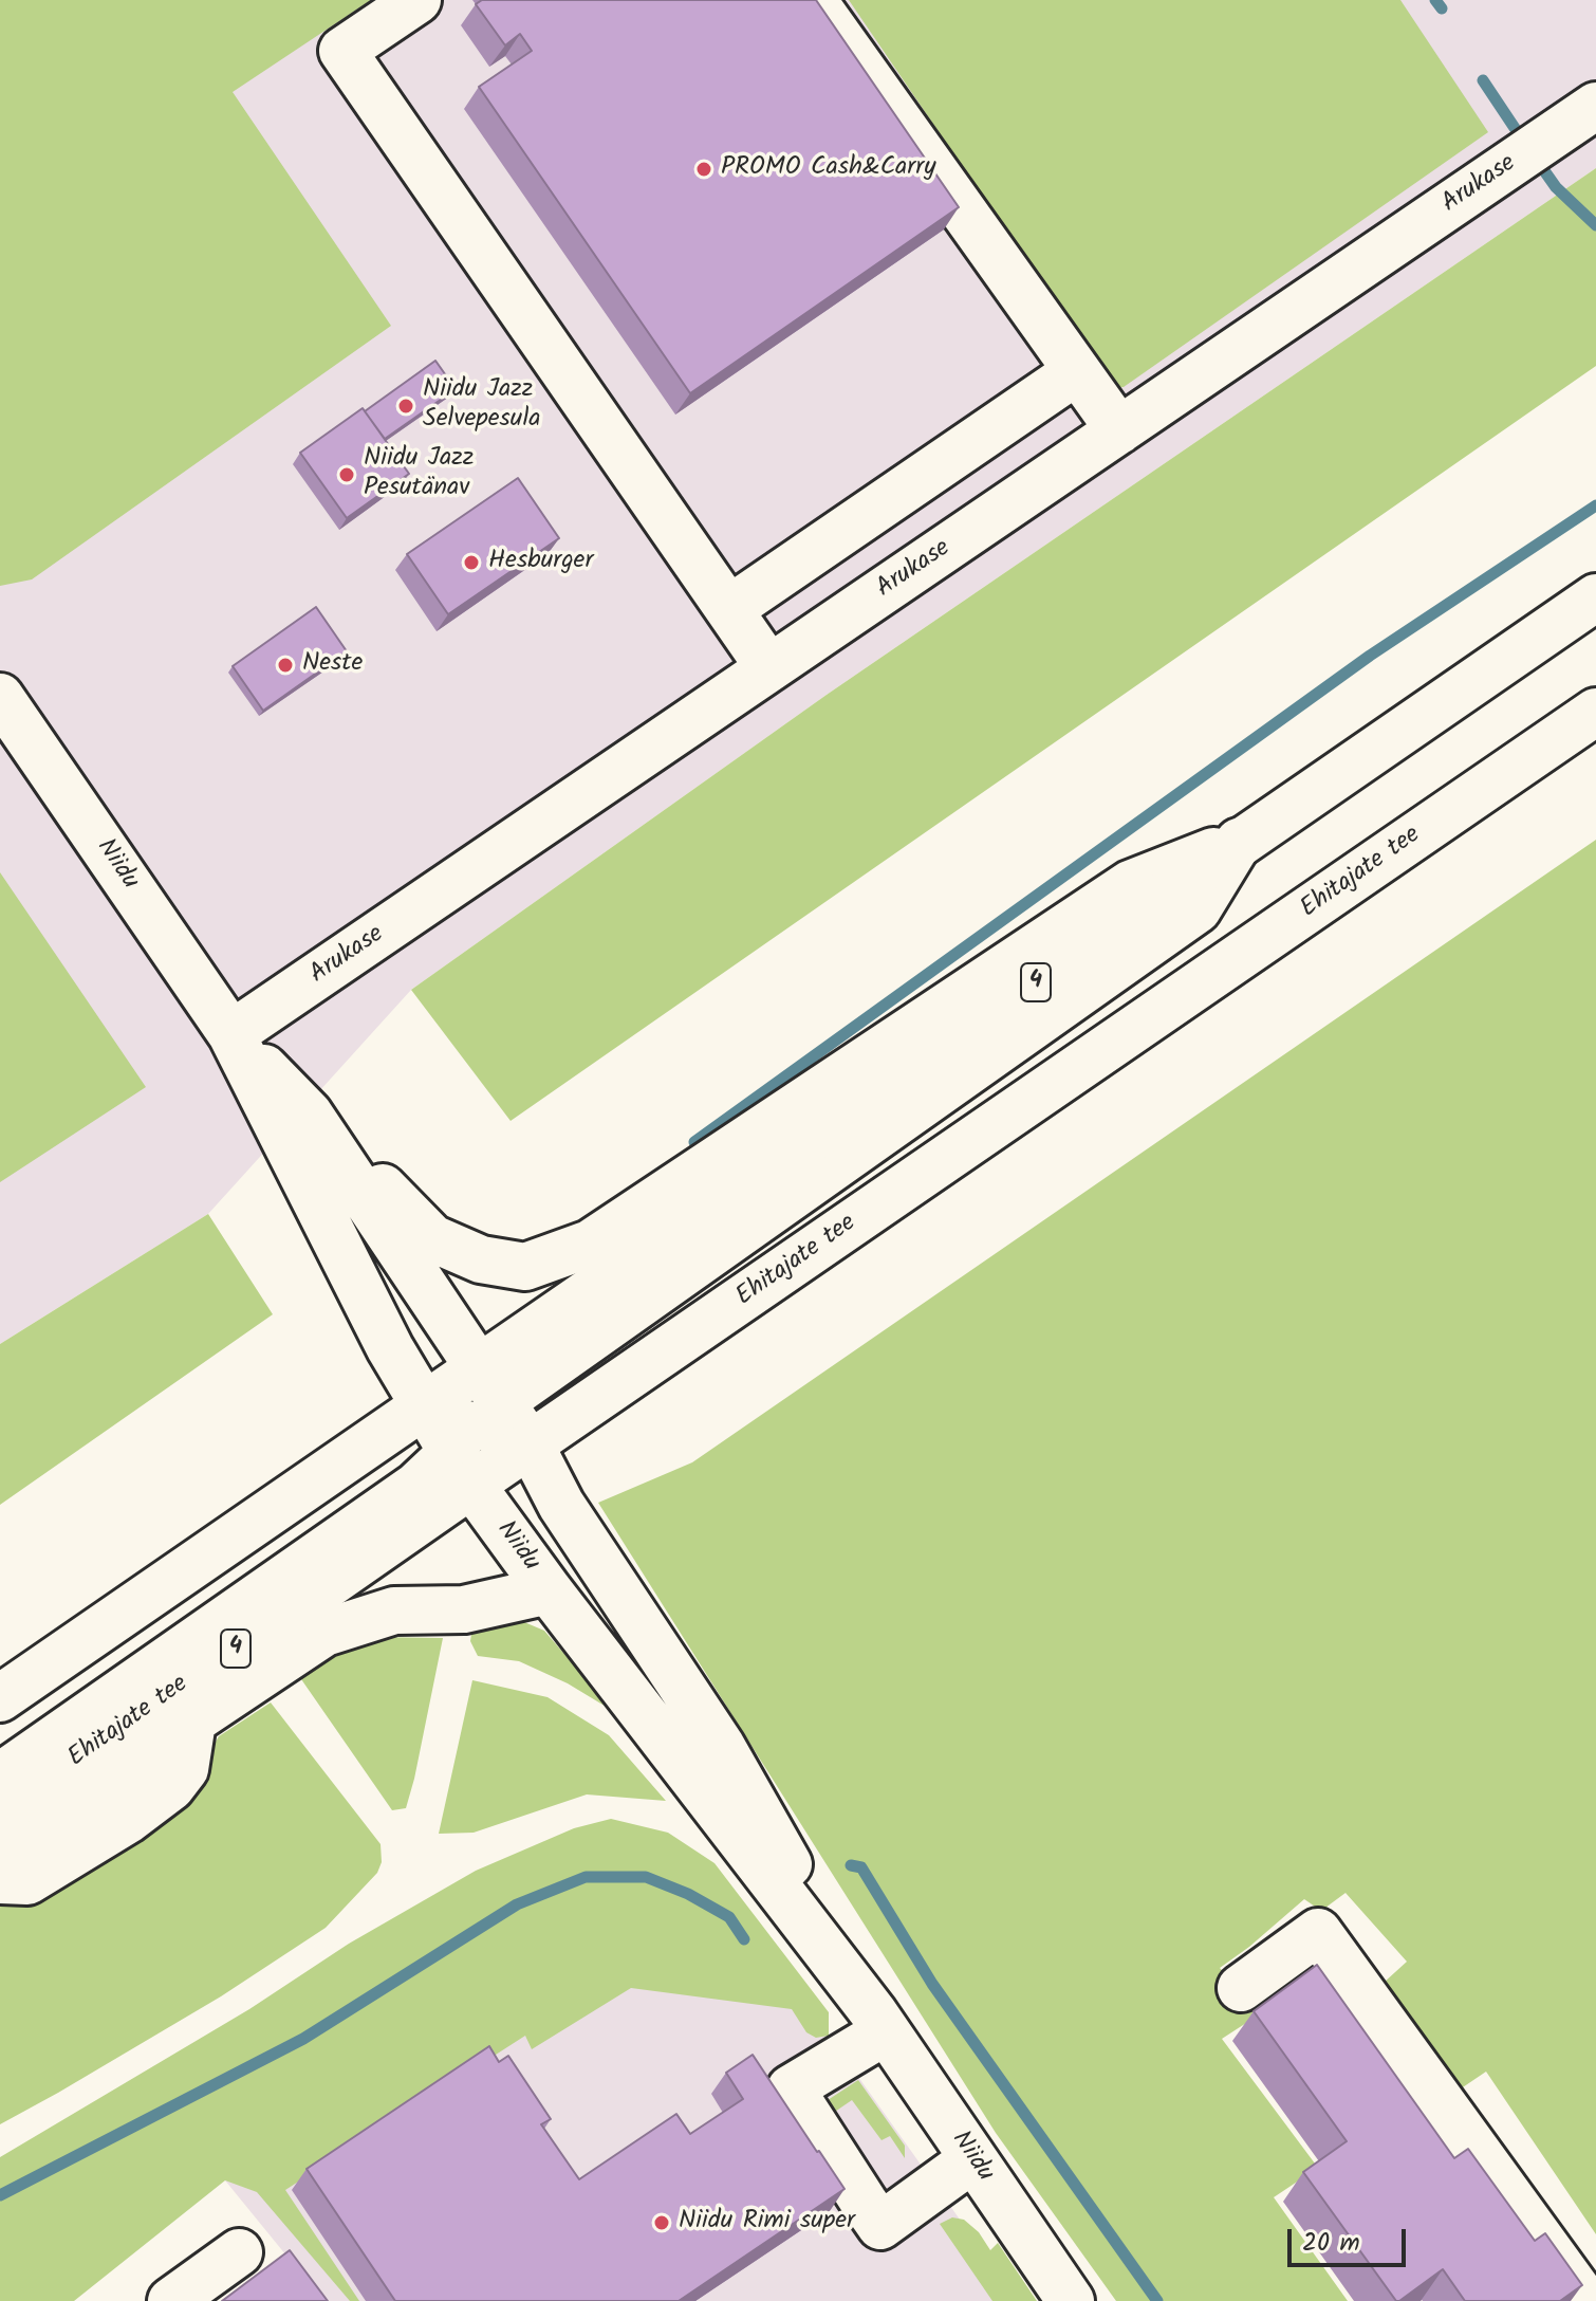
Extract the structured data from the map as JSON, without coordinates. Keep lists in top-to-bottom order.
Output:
{
  "streets": {
    "main road": [
      "Arukase",
      "Niidu",
      "Ehitajate tee",
      "4"
    ]
  },
  "crossings": [
    ["Arukase", "Niidu"],
    ["Niidu", "Ehitajate tee"],
    ["Niidu", "4"]
  ],
  "places": [
    "PROMO Cash&Carry",
    "Niidu Jazz Selvepesula",
    "Niidu Jazz Pesutänav",
    "Hesburger",
    "Neste",
    "Niidu Rimi super"
  ],
  "scale_bar": "20 m"
}
